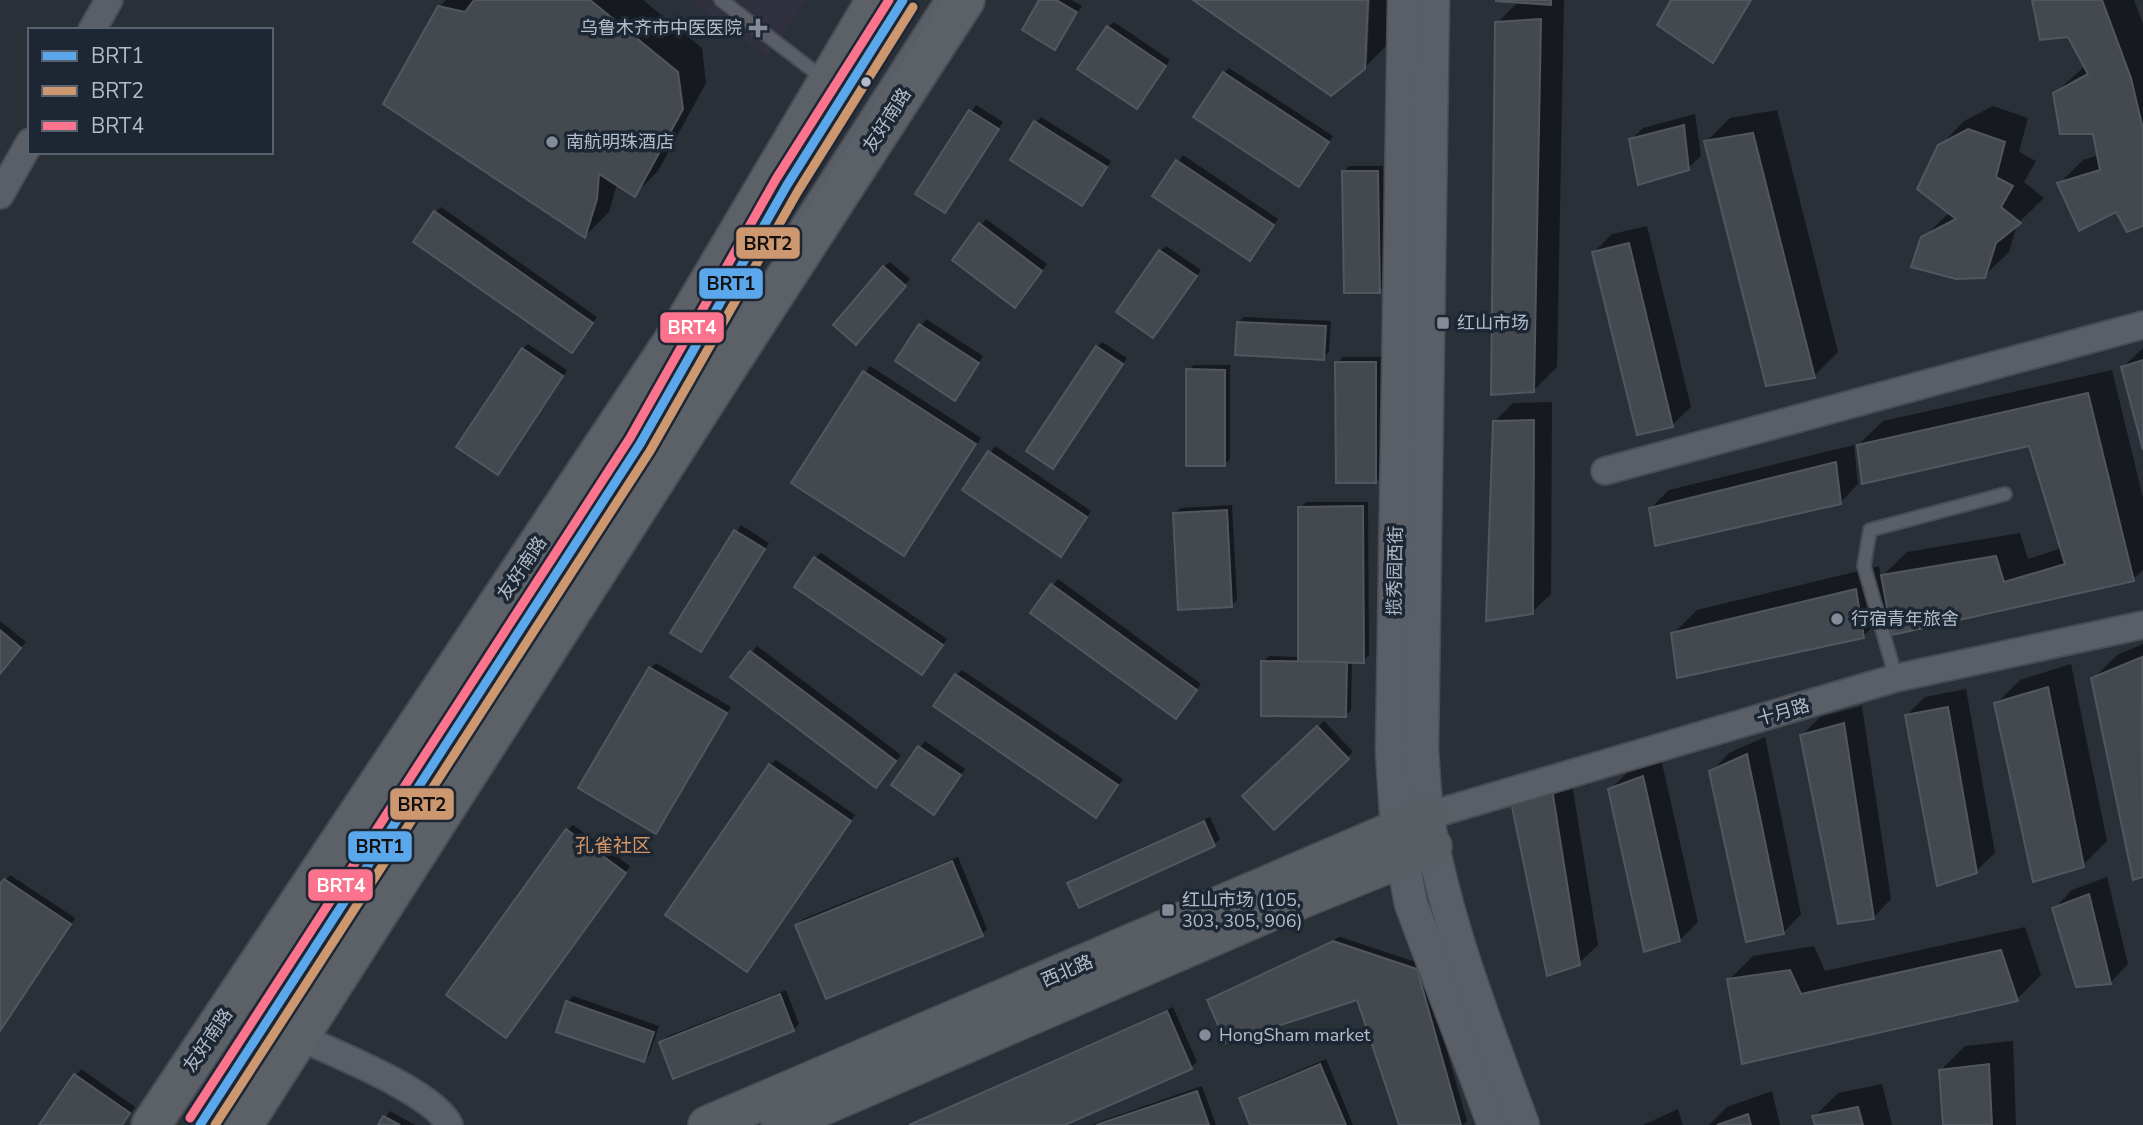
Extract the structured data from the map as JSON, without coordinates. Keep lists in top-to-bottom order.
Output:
{
  "streets": {
    "main road": ["友好南路", "西北路"],
    "street": ["揽秀园西街", "十月路"]
  },
  "crossings": [
    ["揽秀园西街", "十月路"],
    ["揽秀园西街", "西北路"],
    ["十月路", "西北路"]
  ],
  "districts": ["孔雀社区"],
  "places": {
    "health": ["乌鲁木齐市中医医院"],
    "other": ["南航明珠酒店", "行宿青年旅舍", "HongSham market"],
    "transit": ["红山市场", "红山市场 (105, 303, 305, 906)"]
  },
  "lines": ["transit line BRT1", "transit line BRT4", "transit line BRT2"],
  "legend": ["BRT1", "BRT2", "BRT4"]
}
